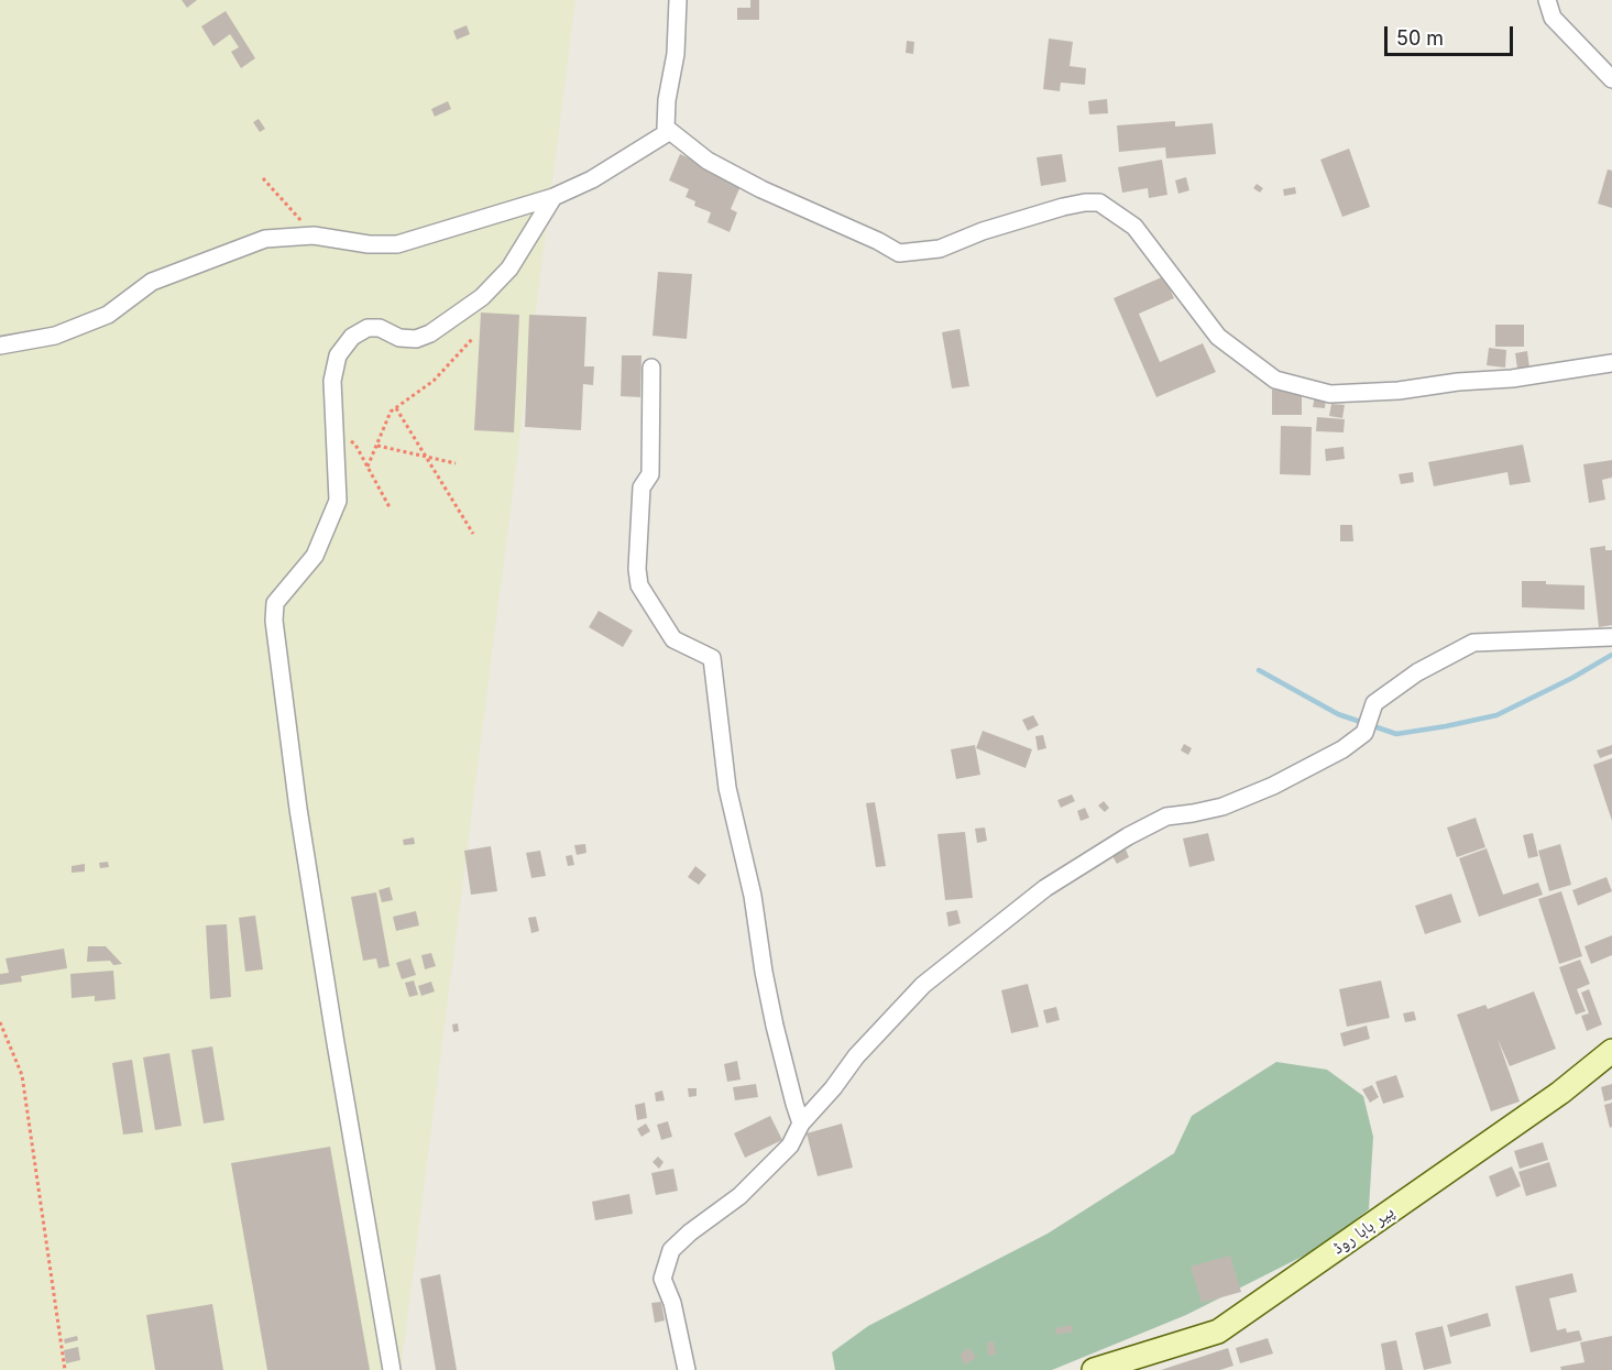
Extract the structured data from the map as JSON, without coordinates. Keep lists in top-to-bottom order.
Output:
{
  "streets": {
    "main road": ["پیر بابا روڈ"]
  },
  "scale_bar": "50 m"
}
